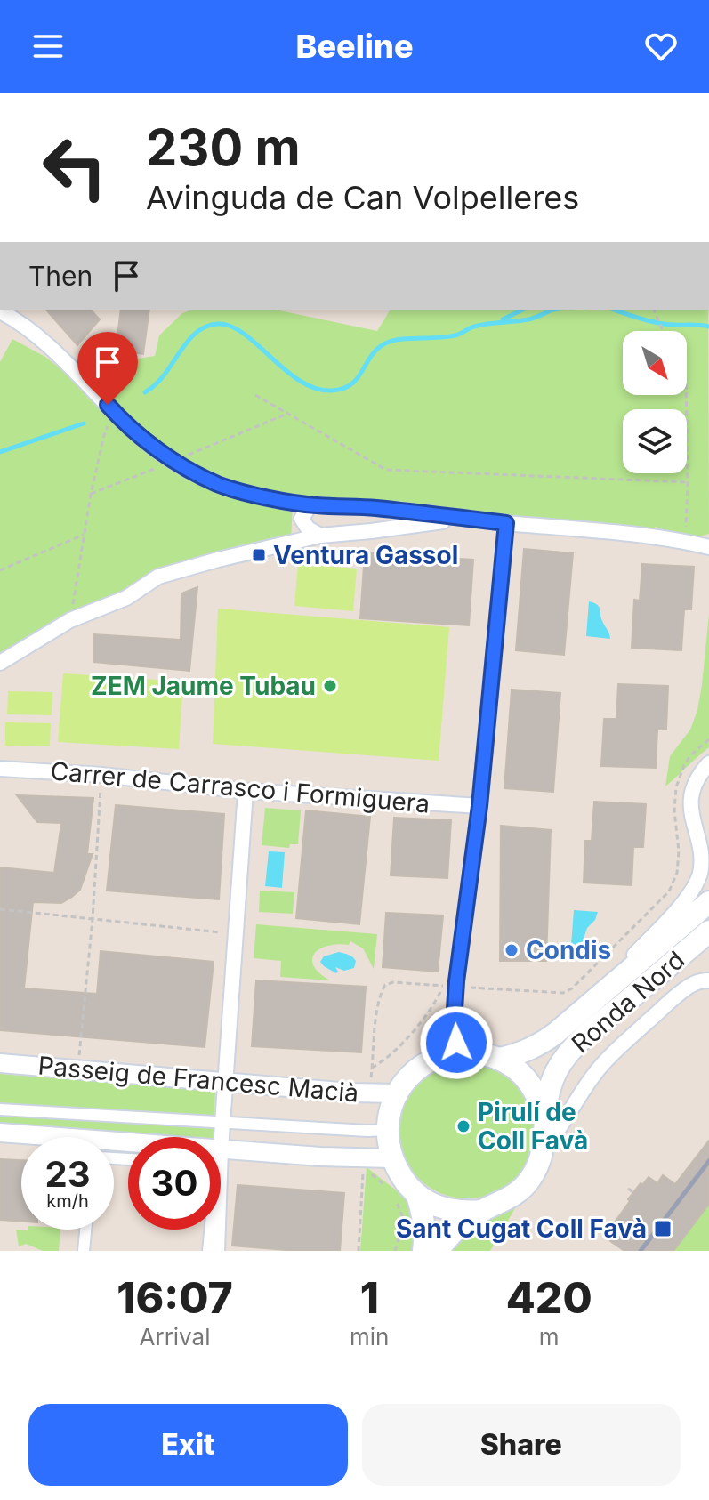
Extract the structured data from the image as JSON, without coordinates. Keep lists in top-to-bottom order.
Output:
{
  "streets": {
    "main road": ["Ronda Nord"],
    "street": ["Carrer de Carrasco i Formiguera", "Passeig de Francesc Macià"]
  },
  "crossings": [
    ["Ronda Nord", "Passeig de Francesc Macià"]
  ],
  "places": {
    "transit": ["Ventura Gassol", "Sant Cugat Coll Favà"],
    "other": ["ZEM Jaume Tubau", "Condis", "Pirulí de Coll Favà"]
  },
  "north": "bottom right",
  "page": {
    "header": "Beeline",
    "turn": ["230 m", "Avinguda de Can Volpelleres"],
    "then": "Then",
    "speed": "23 km/h",
    "limit": "30",
    "eta": [
      "16:07",
      "Arrival",
      "1",
      "min",
      "420",
      "m"
    ],
    "buttons": ["Exit", "Share"]
  }
}
